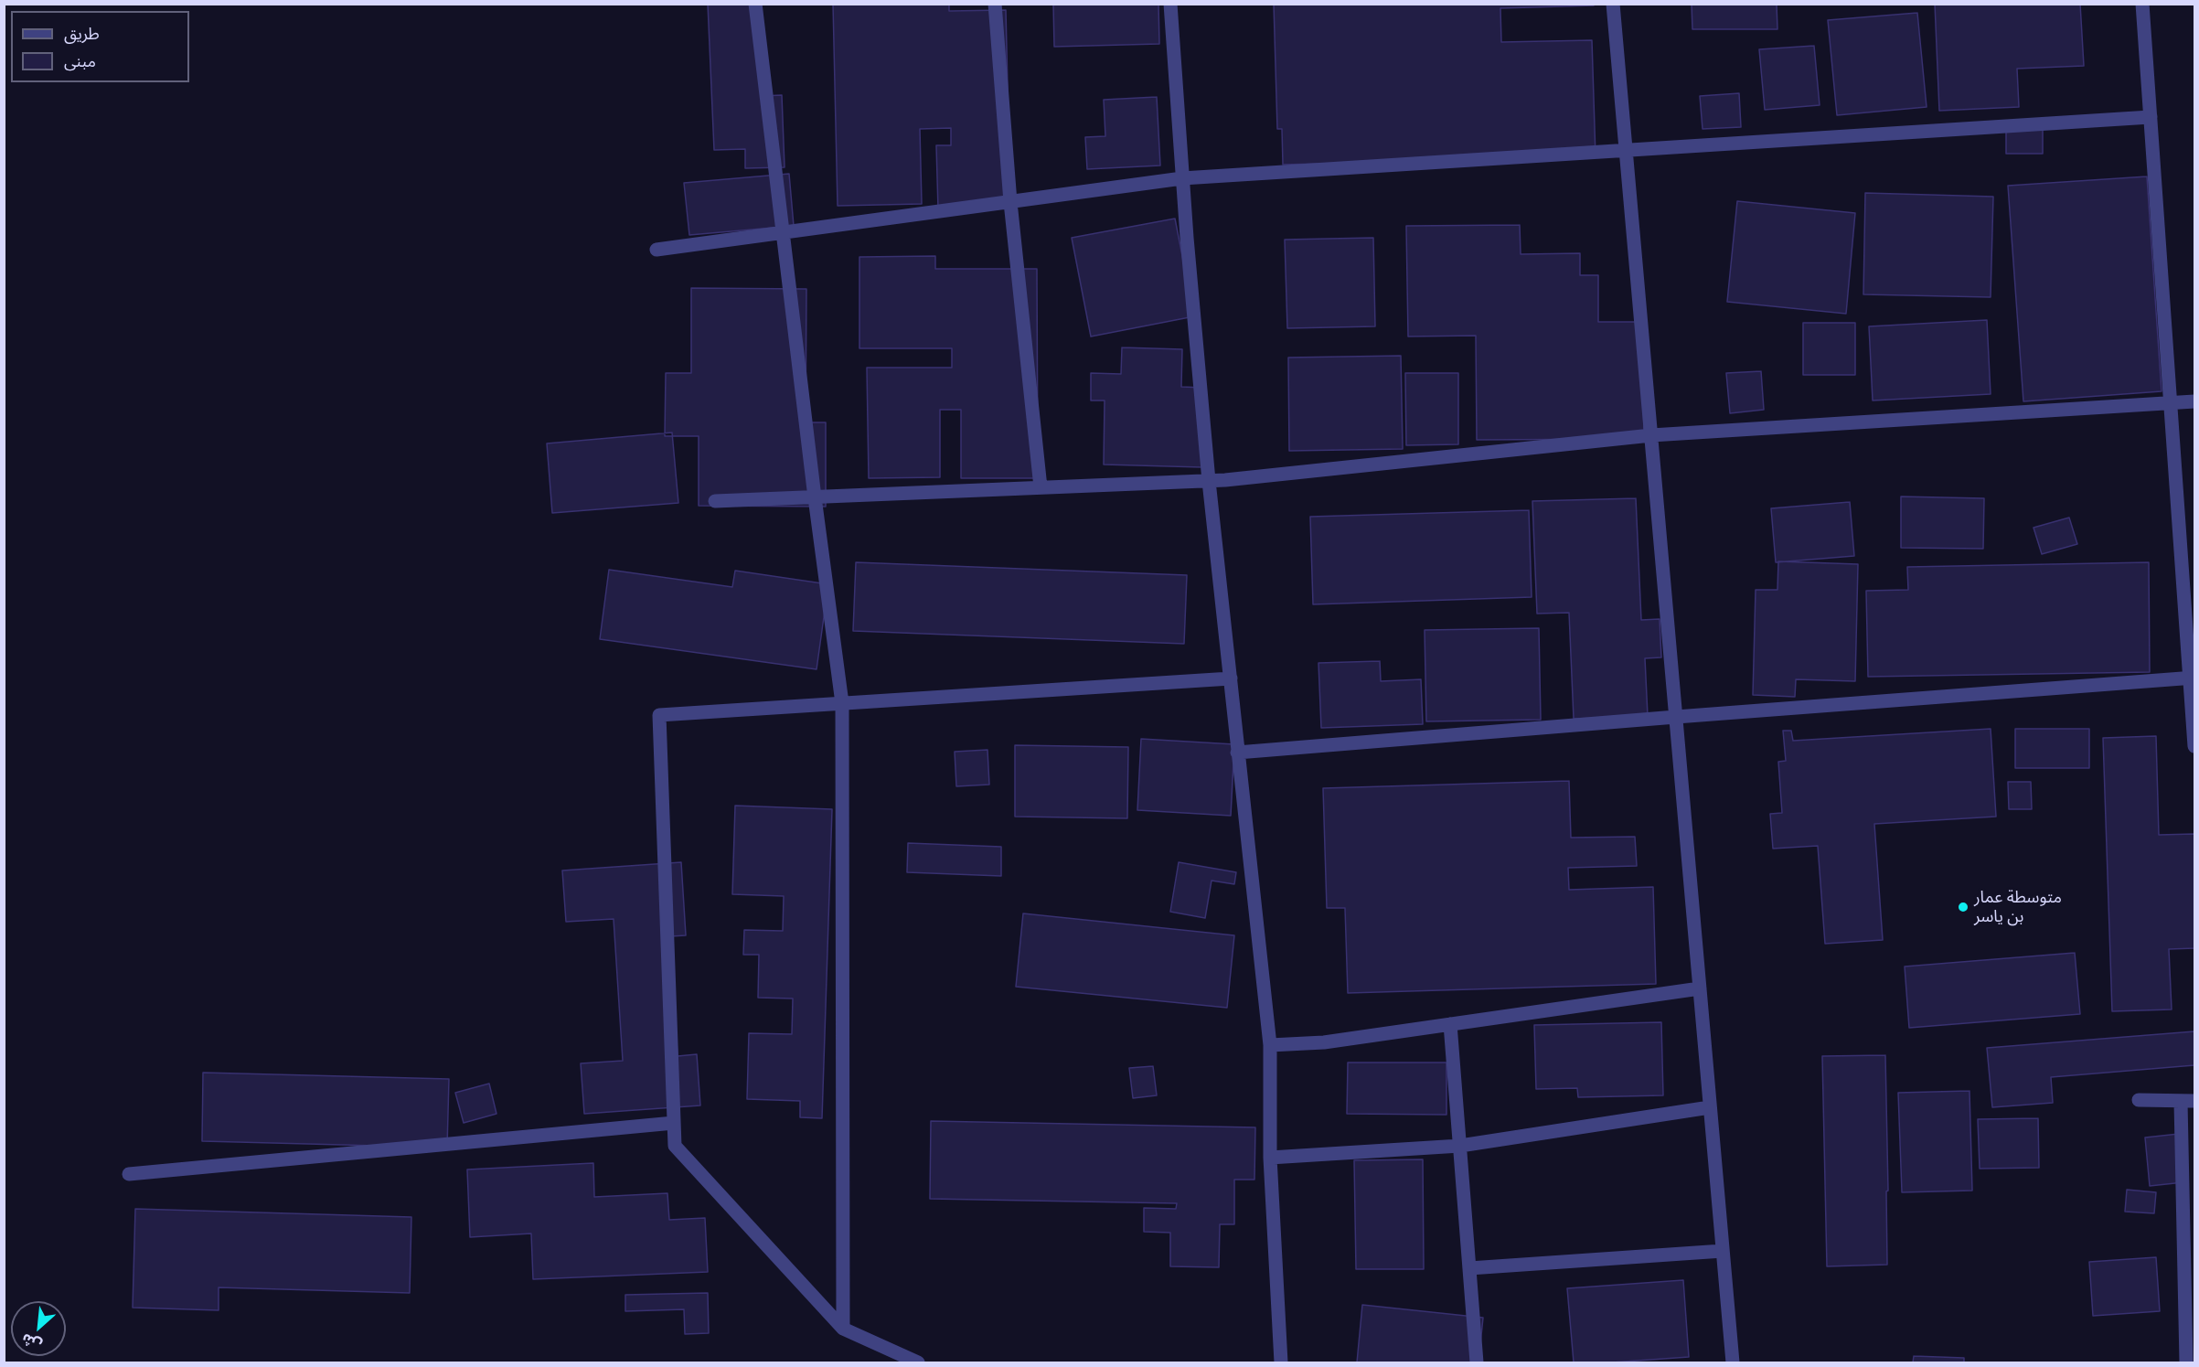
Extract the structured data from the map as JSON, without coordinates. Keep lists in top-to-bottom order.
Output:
{
  "places": ["متوسطة عمار بن ياسر"],
  "legend": ["طريق", "مبنى"],
  "north": "bottom left"
}
